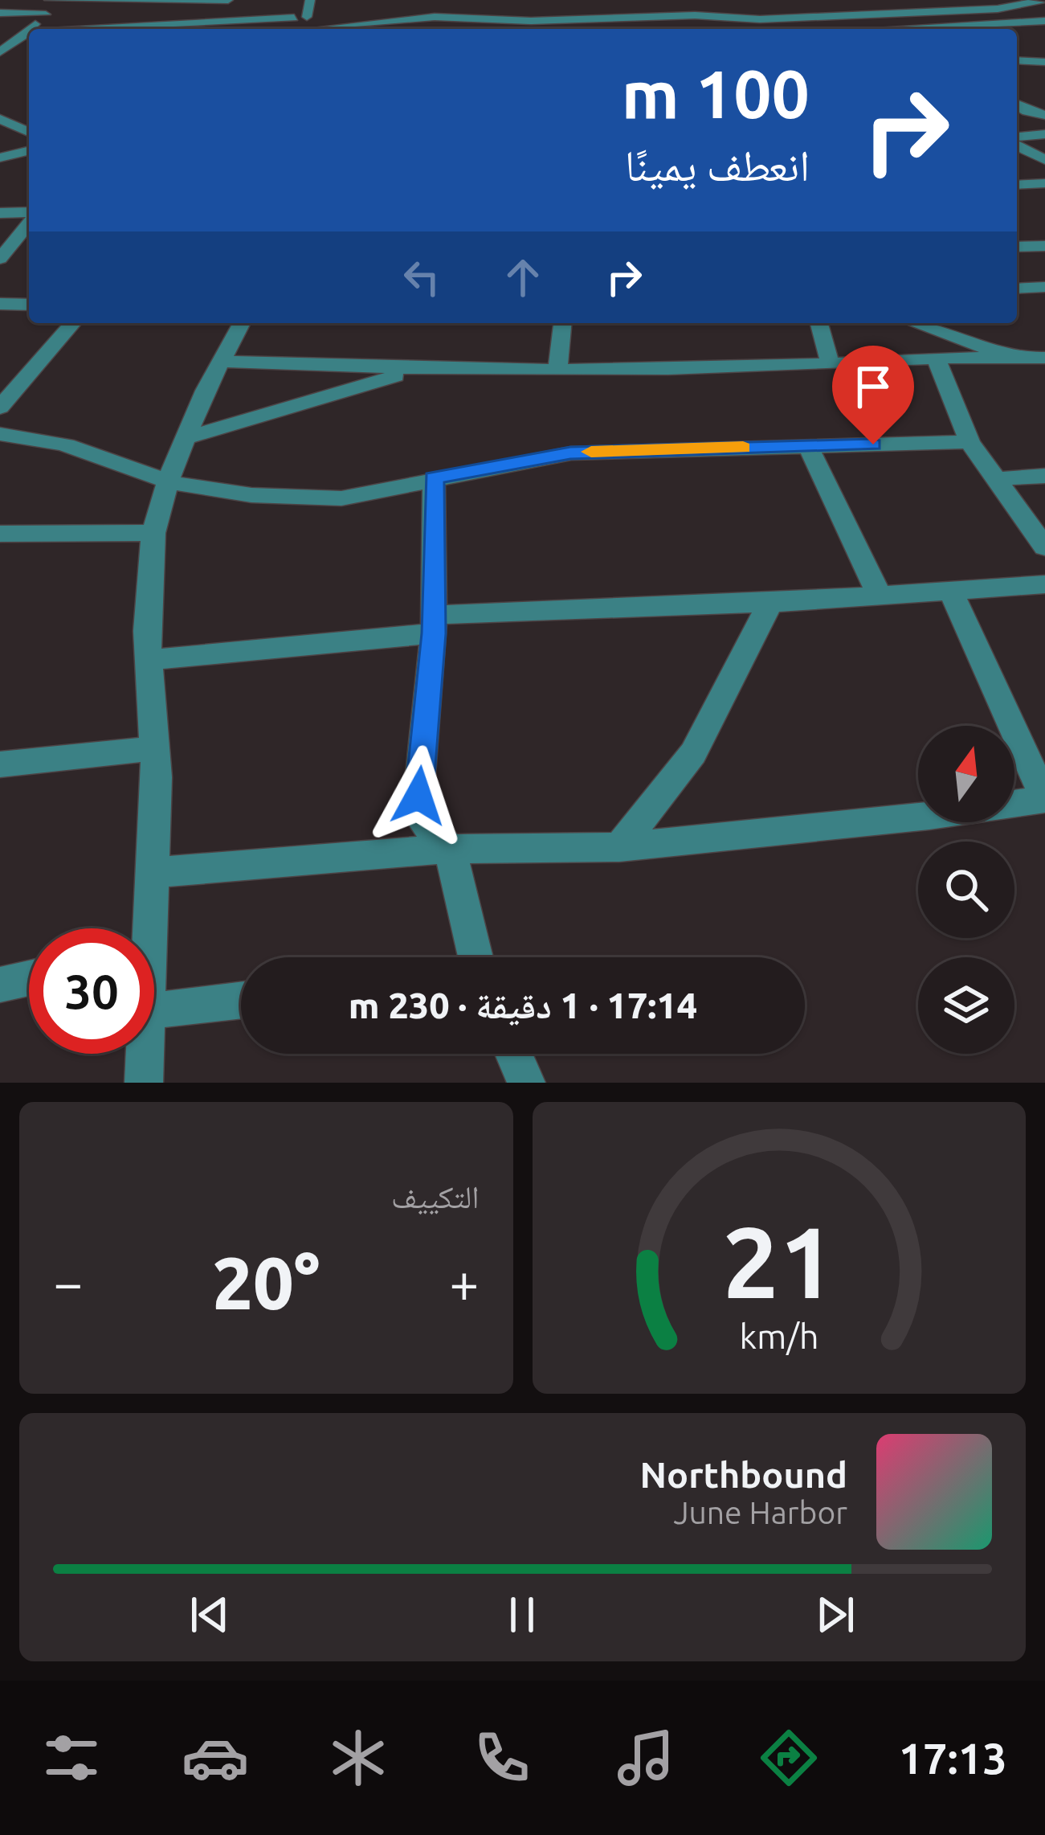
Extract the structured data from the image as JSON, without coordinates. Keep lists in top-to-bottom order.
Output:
{
  "north": "top",
  "page": {
    "turn": ["100 m", "انعطف يمينًا"],
    "limit": "30",
    "trip": "17:14 · 1 دقيقة · 230 m",
    "tile": "التكييف",
    "heat": ["−", "20°", "+"],
    "song": ["Northbound", "June Harbor"],
    "tabs": "17:13",
    "gauge": ["21", "km/h"]
  }
}
